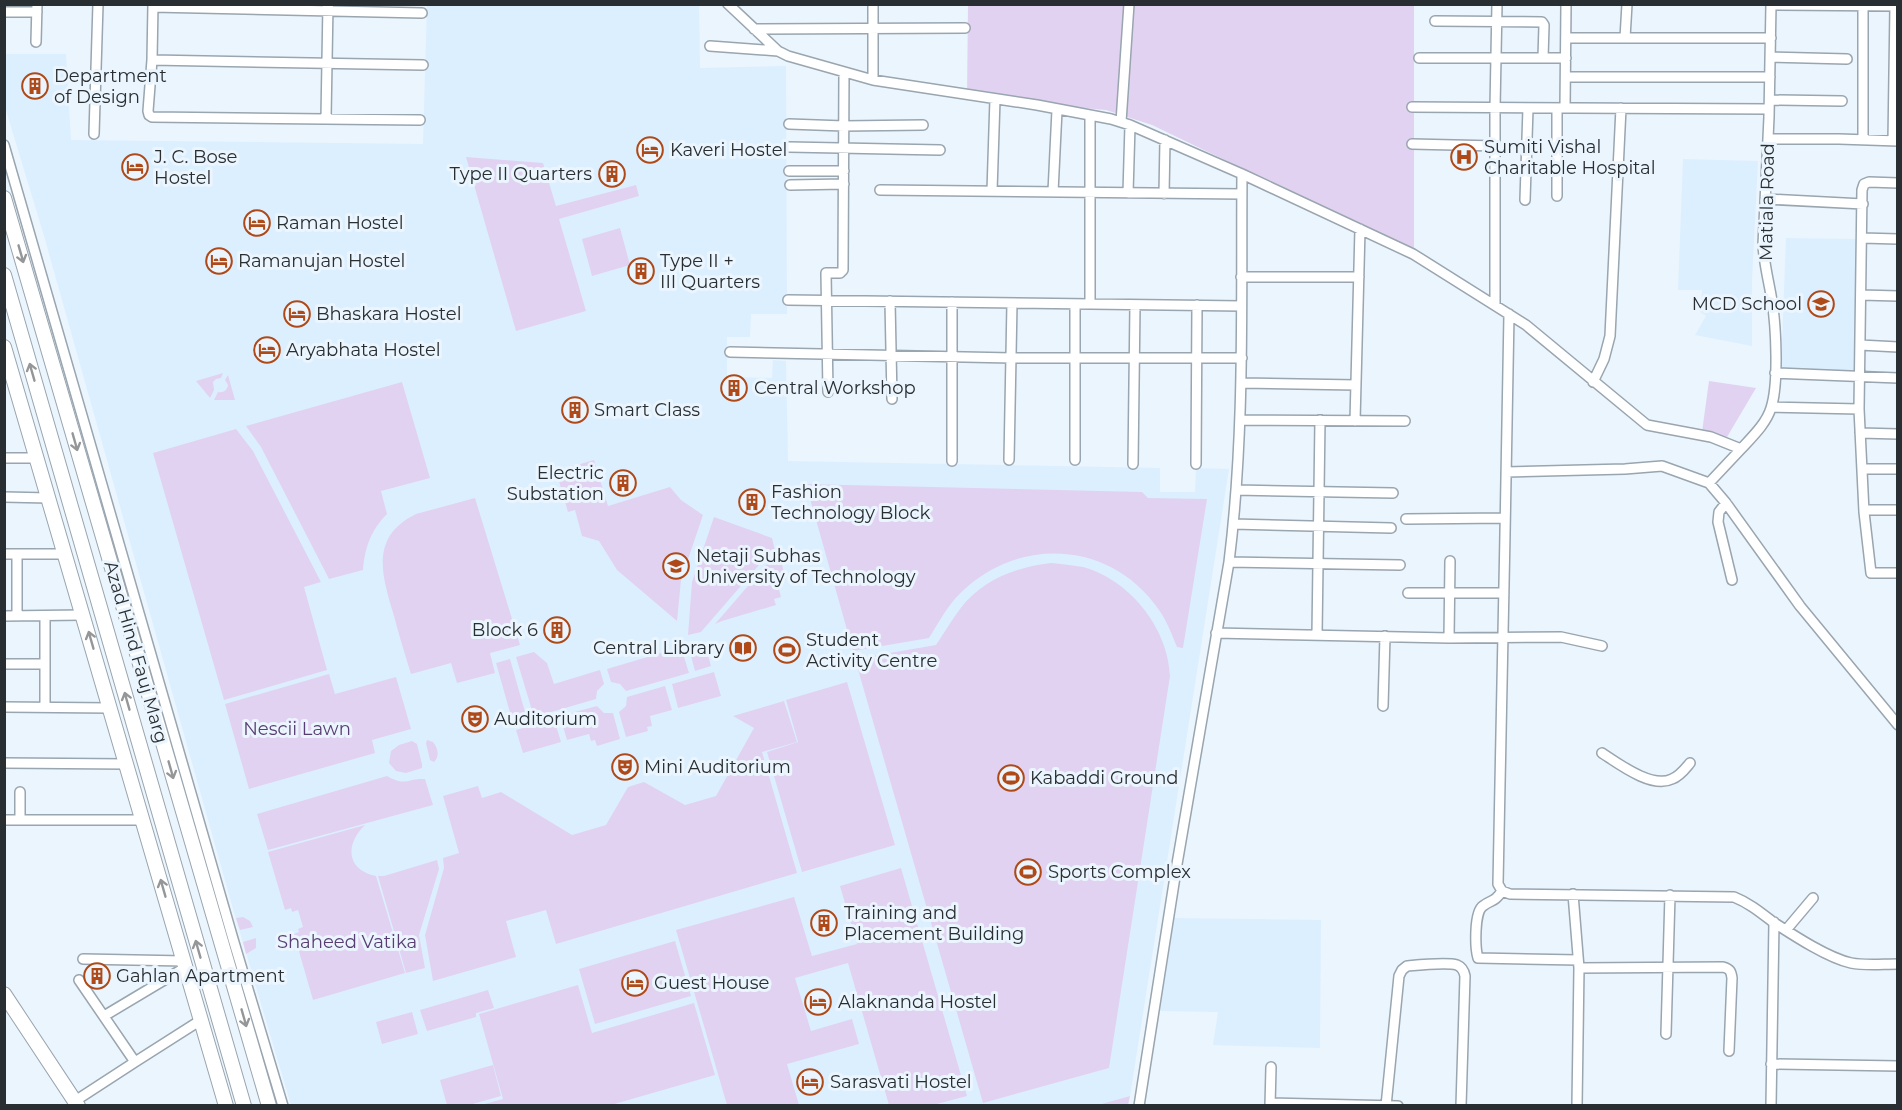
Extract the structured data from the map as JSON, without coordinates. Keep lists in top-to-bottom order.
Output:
{
  "streets": {
    "main road": ["Azad Hind Fauj Marg"],
    "street": ["Matiala Road"]
  },
  "parks": ["Nescii Lawn", "Shaheed Vatika"],
  "places": {
    "building": [
      "Department of Design",
      "Type II Quarters",
      "Type II + III Quarters",
      "Central Workshop",
      "Smart Class",
      "Electric Substation",
      "Fashion Technology Block",
      "Block 6",
      "Training and Placement Building",
      "Gahlan Apartment"
    ],
    "hotel": [
      "Kaveri Hostel",
      "J. C. Bose Hostel",
      "Raman Hostel",
      "Ramanujan Hostel",
      "Bhaskara Hostel",
      "Aryabhata Hostel",
      "Guest House",
      "Alaknanda Hostel",
      "Sarasvati Hostel"
    ],
    "hospital": ["Sumiti Vishal Charitable Hospital"],
    "school or university": ["MCD School", "Netaji Subhas University of Technology"],
    "library": ["Central Library"],
    "sports": ["Student Activity Centre", "Kabaddi Ground", "Sports Complex"],
    "theatre": ["Auditorium", "Mini Auditorium"]
  }
}
